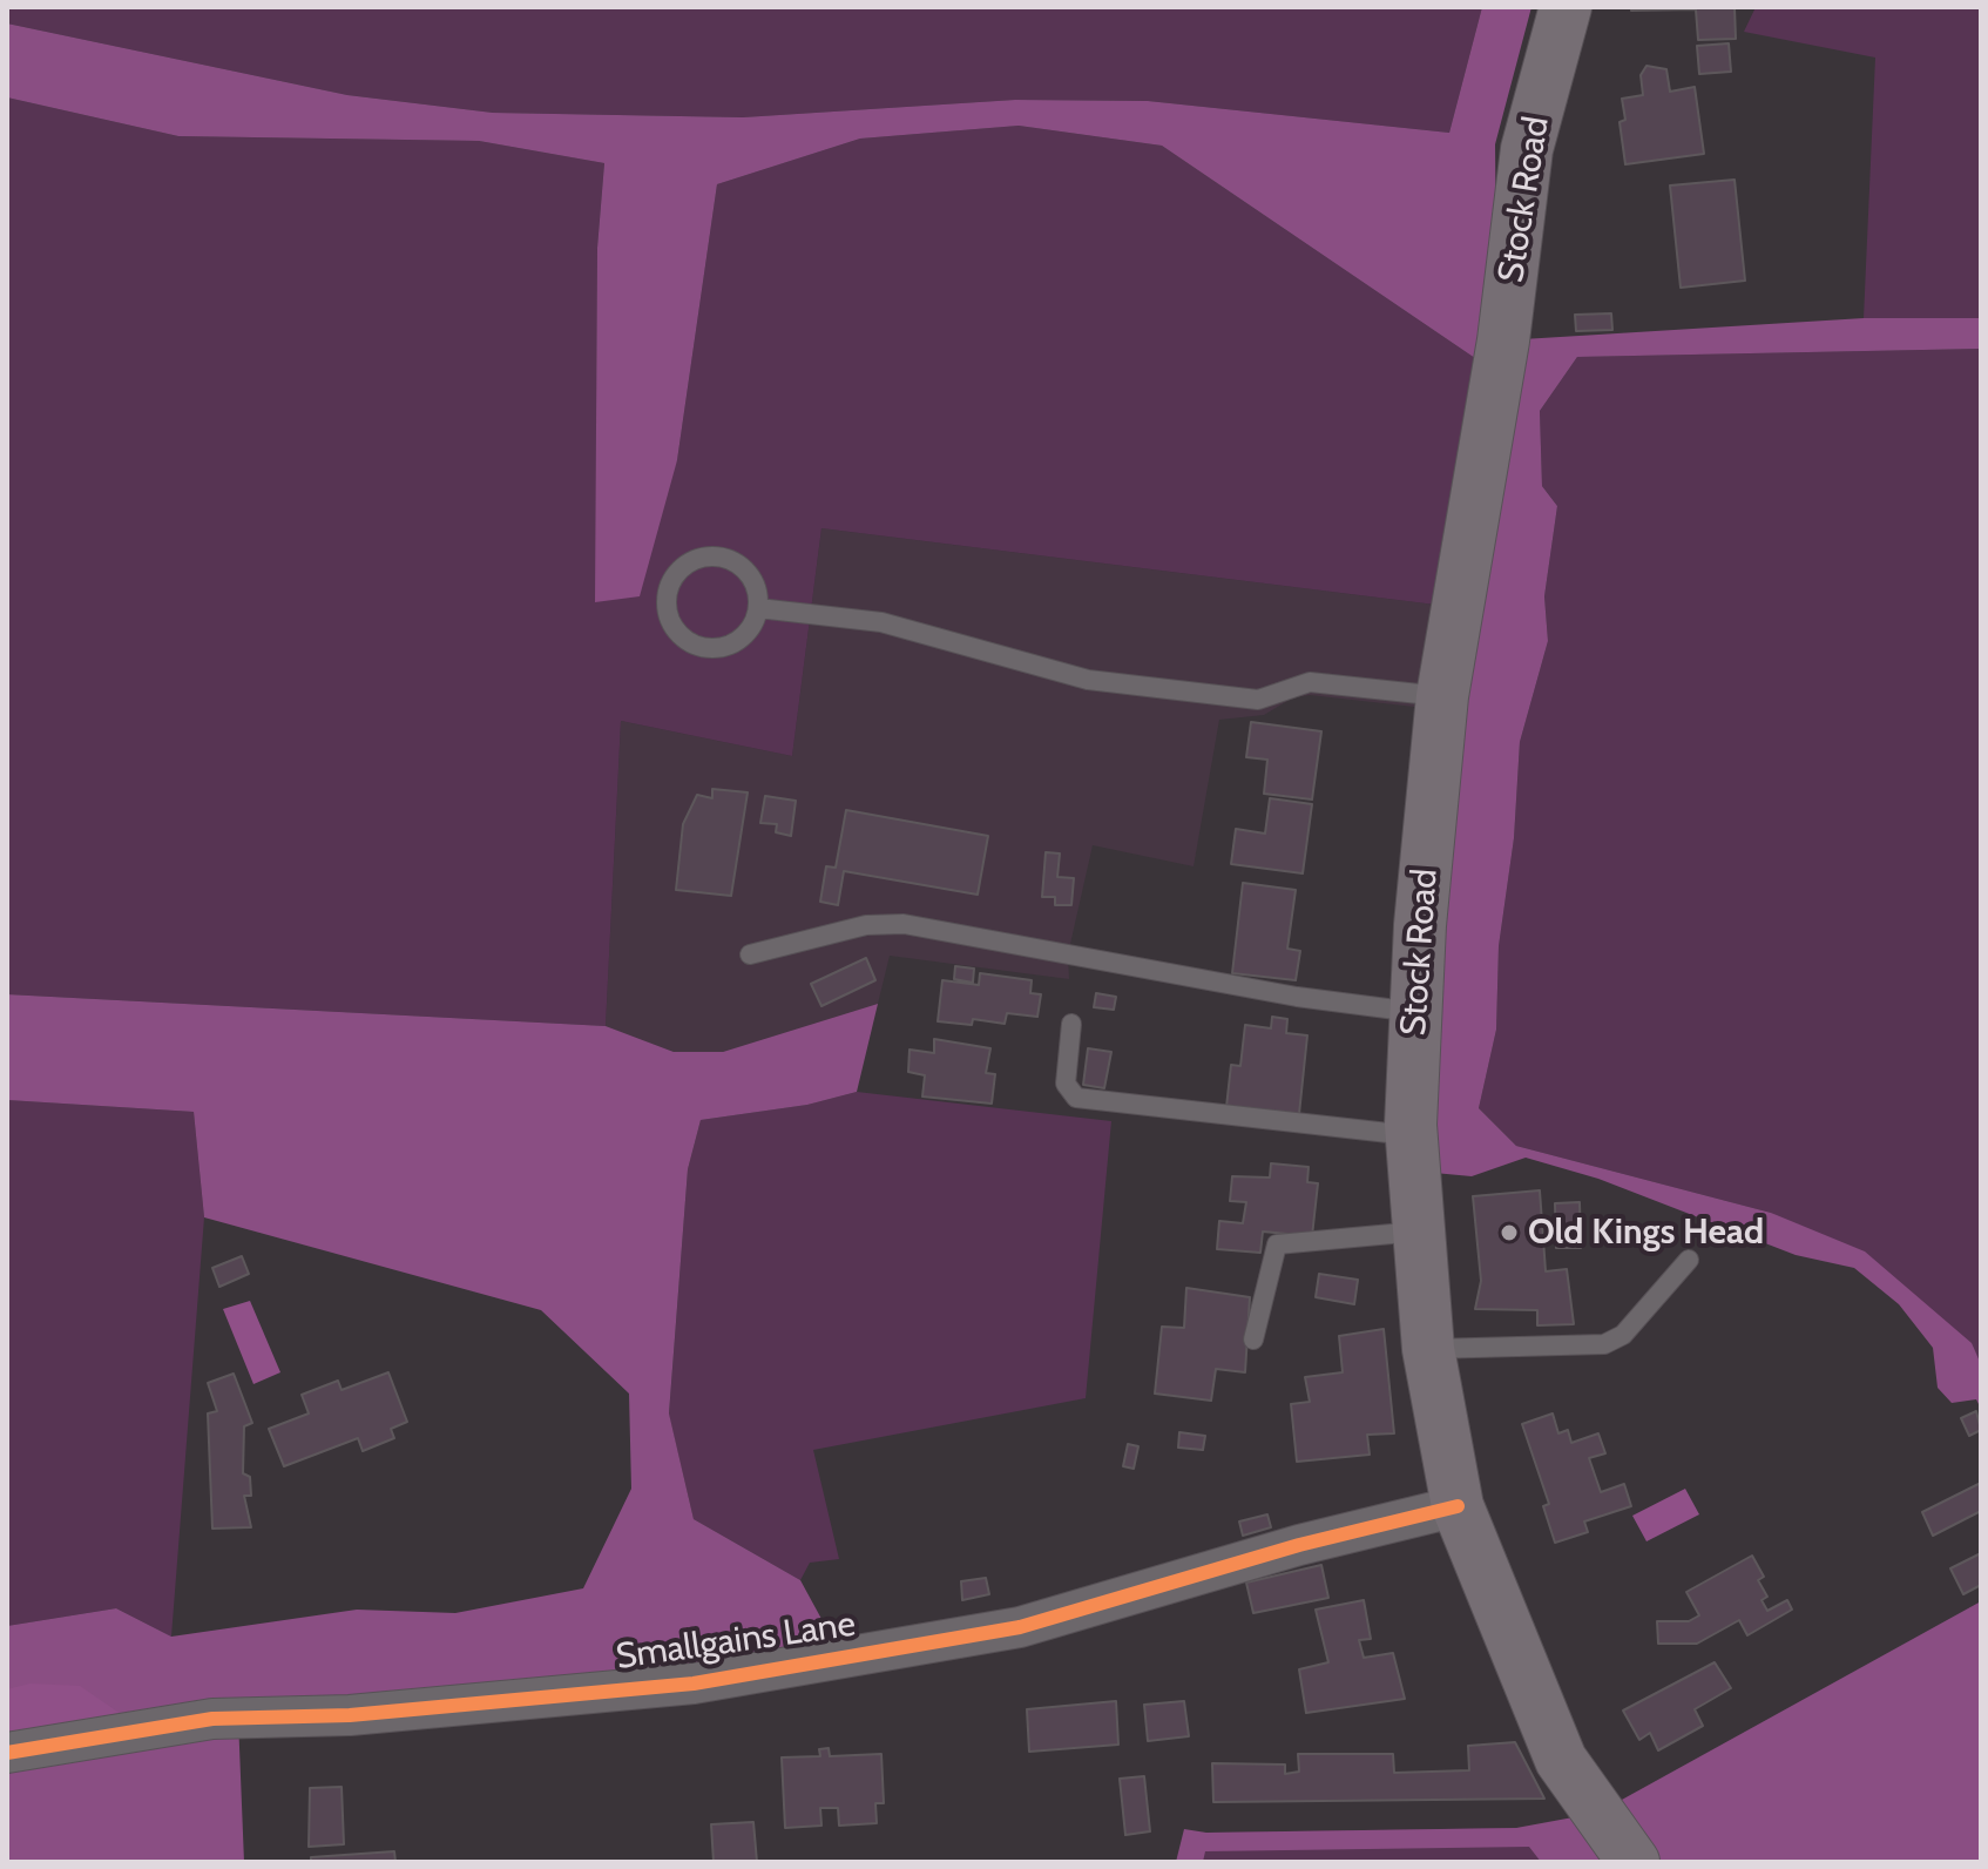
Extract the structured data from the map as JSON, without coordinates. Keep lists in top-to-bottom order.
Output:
{
  "streets": {
    "main road": ["Stock Road"],
    "street": ["Smallgains Lane"]
  },
  "crossings": [
    ["Stock Road", "Smallgains Lane"]
  ],
  "places": ["Old Kings Head"]
}
